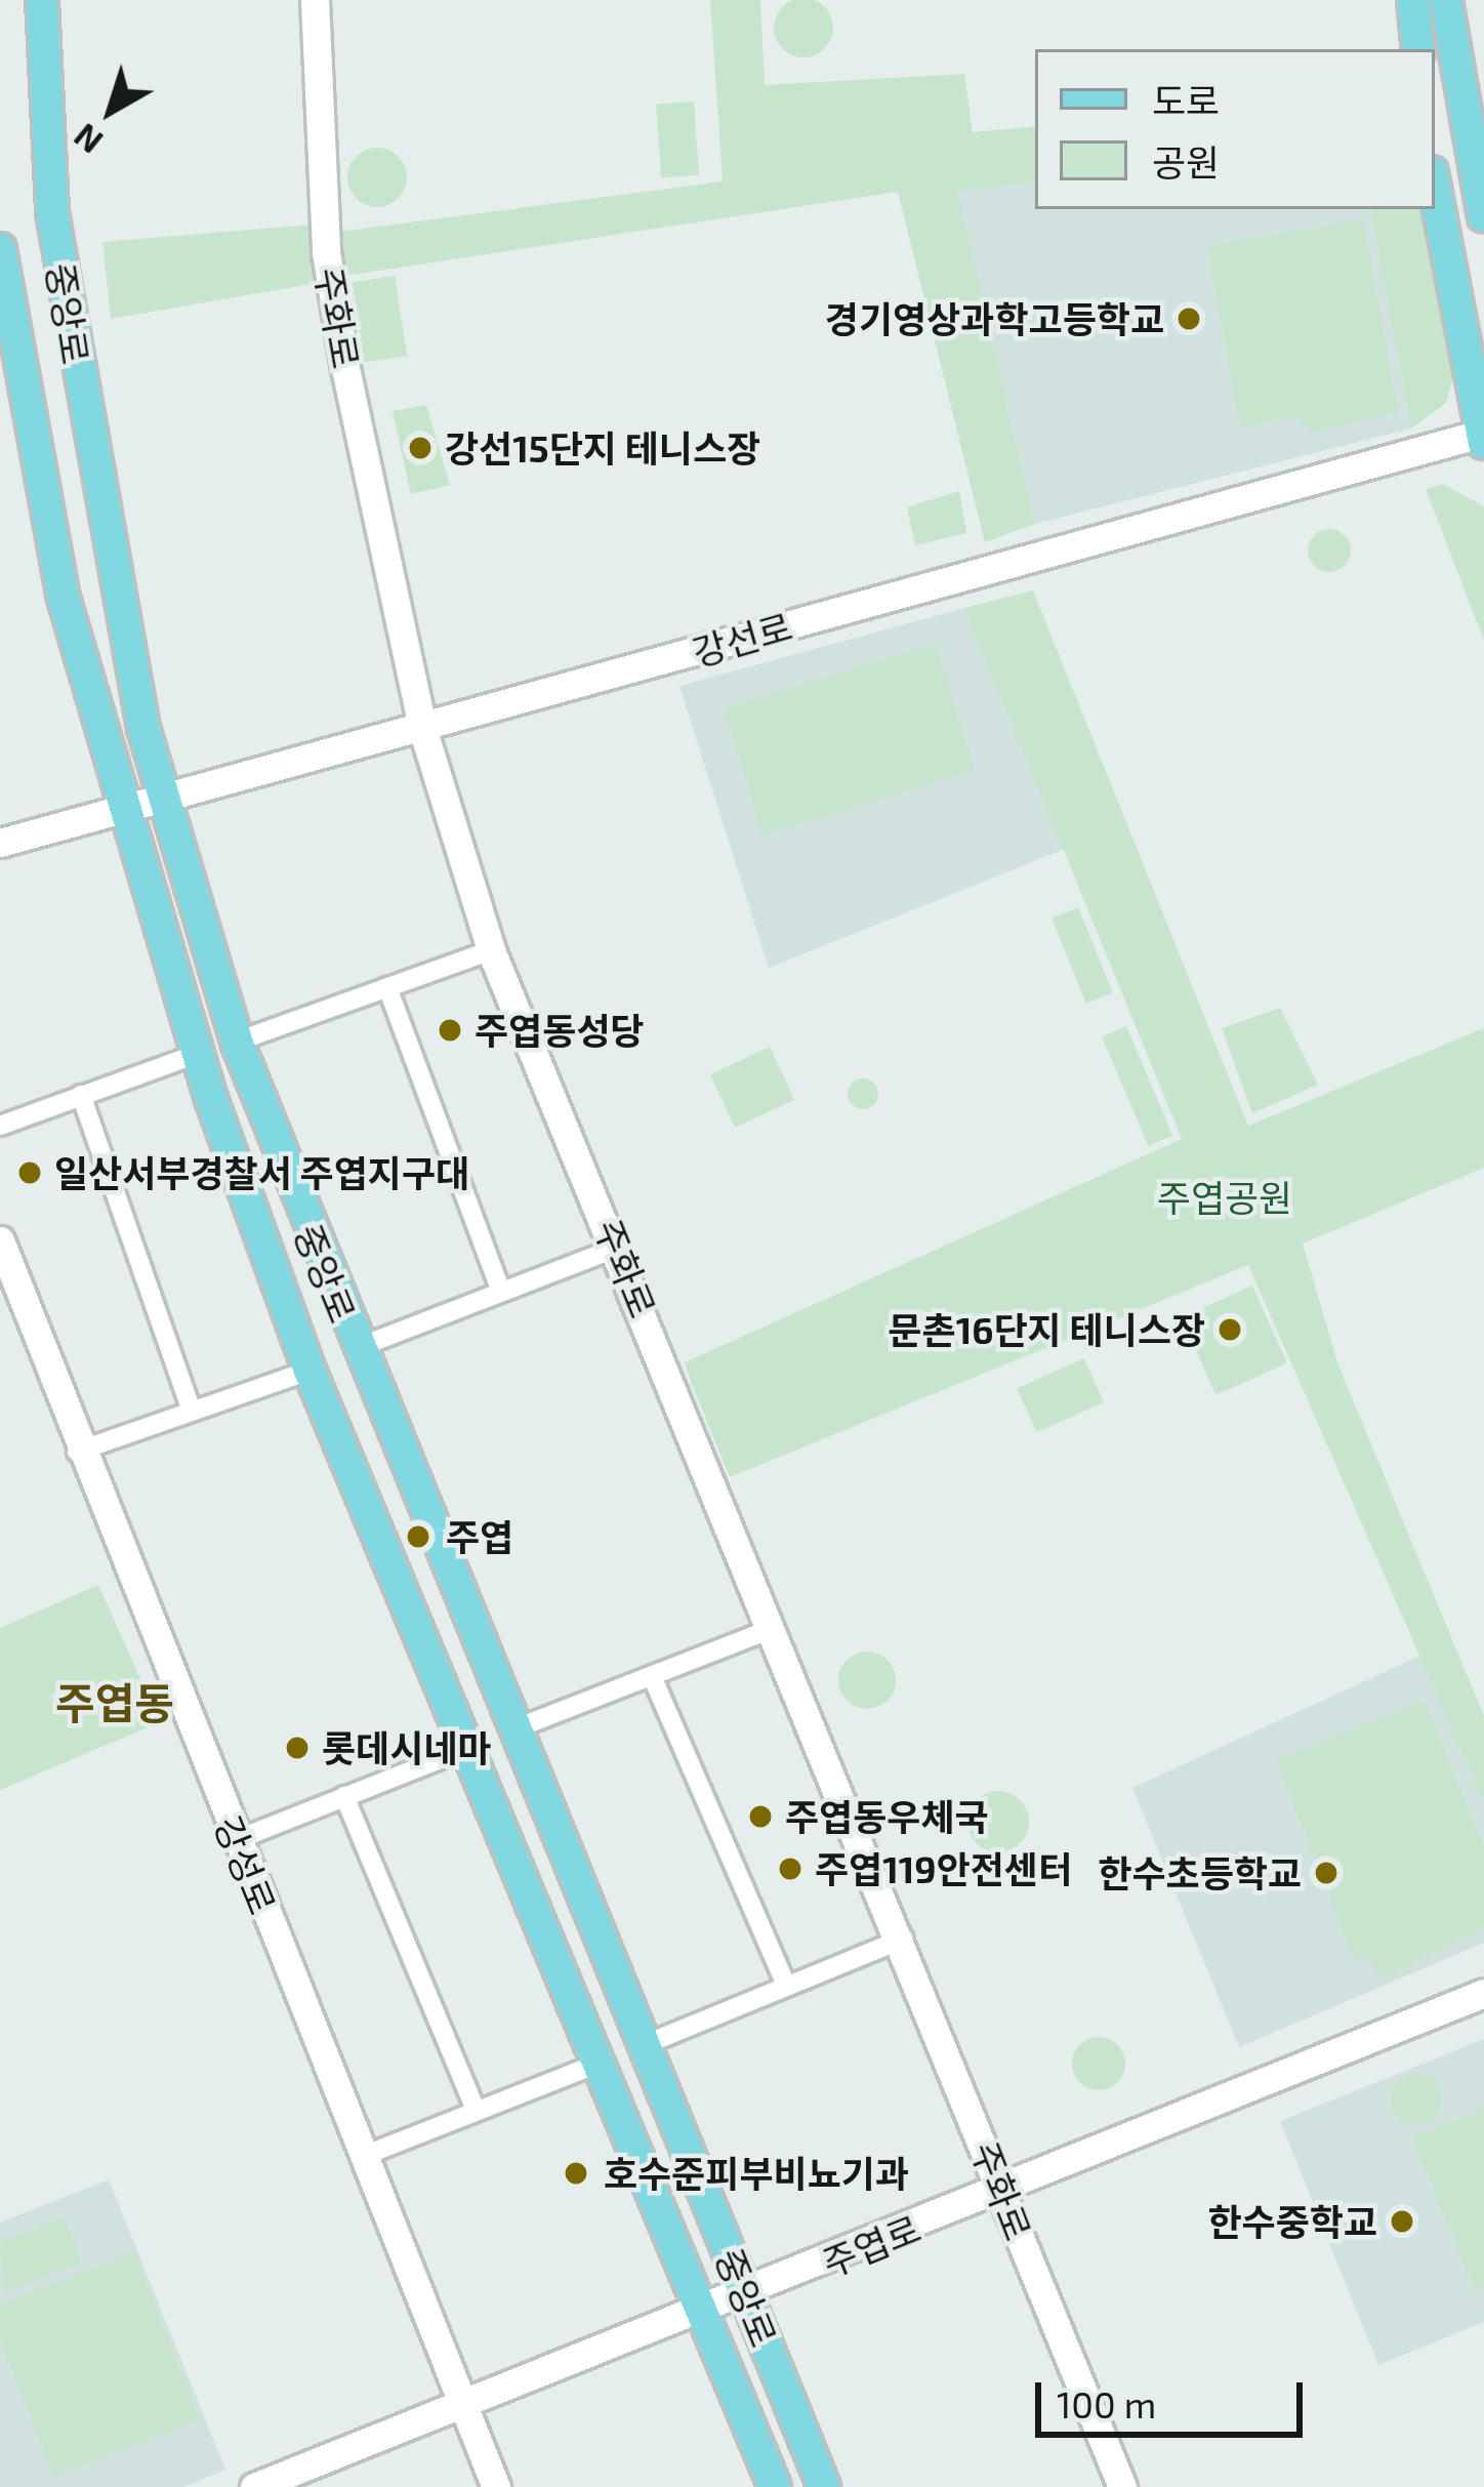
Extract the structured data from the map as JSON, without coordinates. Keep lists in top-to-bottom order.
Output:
{
  "streets": {
    "main road": ["중앙로"],
    "street": [
      "주화로",
      "강선로",
      "강성로",
      "주엽로"
    ]
  },
  "crossings": [
    ["중앙로", "강선로"],
    ["중앙로", "주엽로"],
    ["주화로", "강선로"],
    ["주화로", "주엽로"],
    ["강성로", "주엽로"]
  ],
  "districts": ["주엽동"],
  "parks": ["주엽공원"],
  "places": [
    "경기영상과학고등학교",
    "강선15단지 테니스장",
    "주엽동성당",
    "일산서부경찰서 주엽지구대",
    "문촌16단지 테니스장",
    "주엽",
    "롯데시네마",
    "주엽동우체국",
    "주엽119안전센터",
    "한수초등학교",
    "호수준피부비뇨기과",
    "한수중학교"
  ],
  "legend": ["도로", "공원"],
  "scale_bar": "100 m",
  "north": "bottom left"
}
